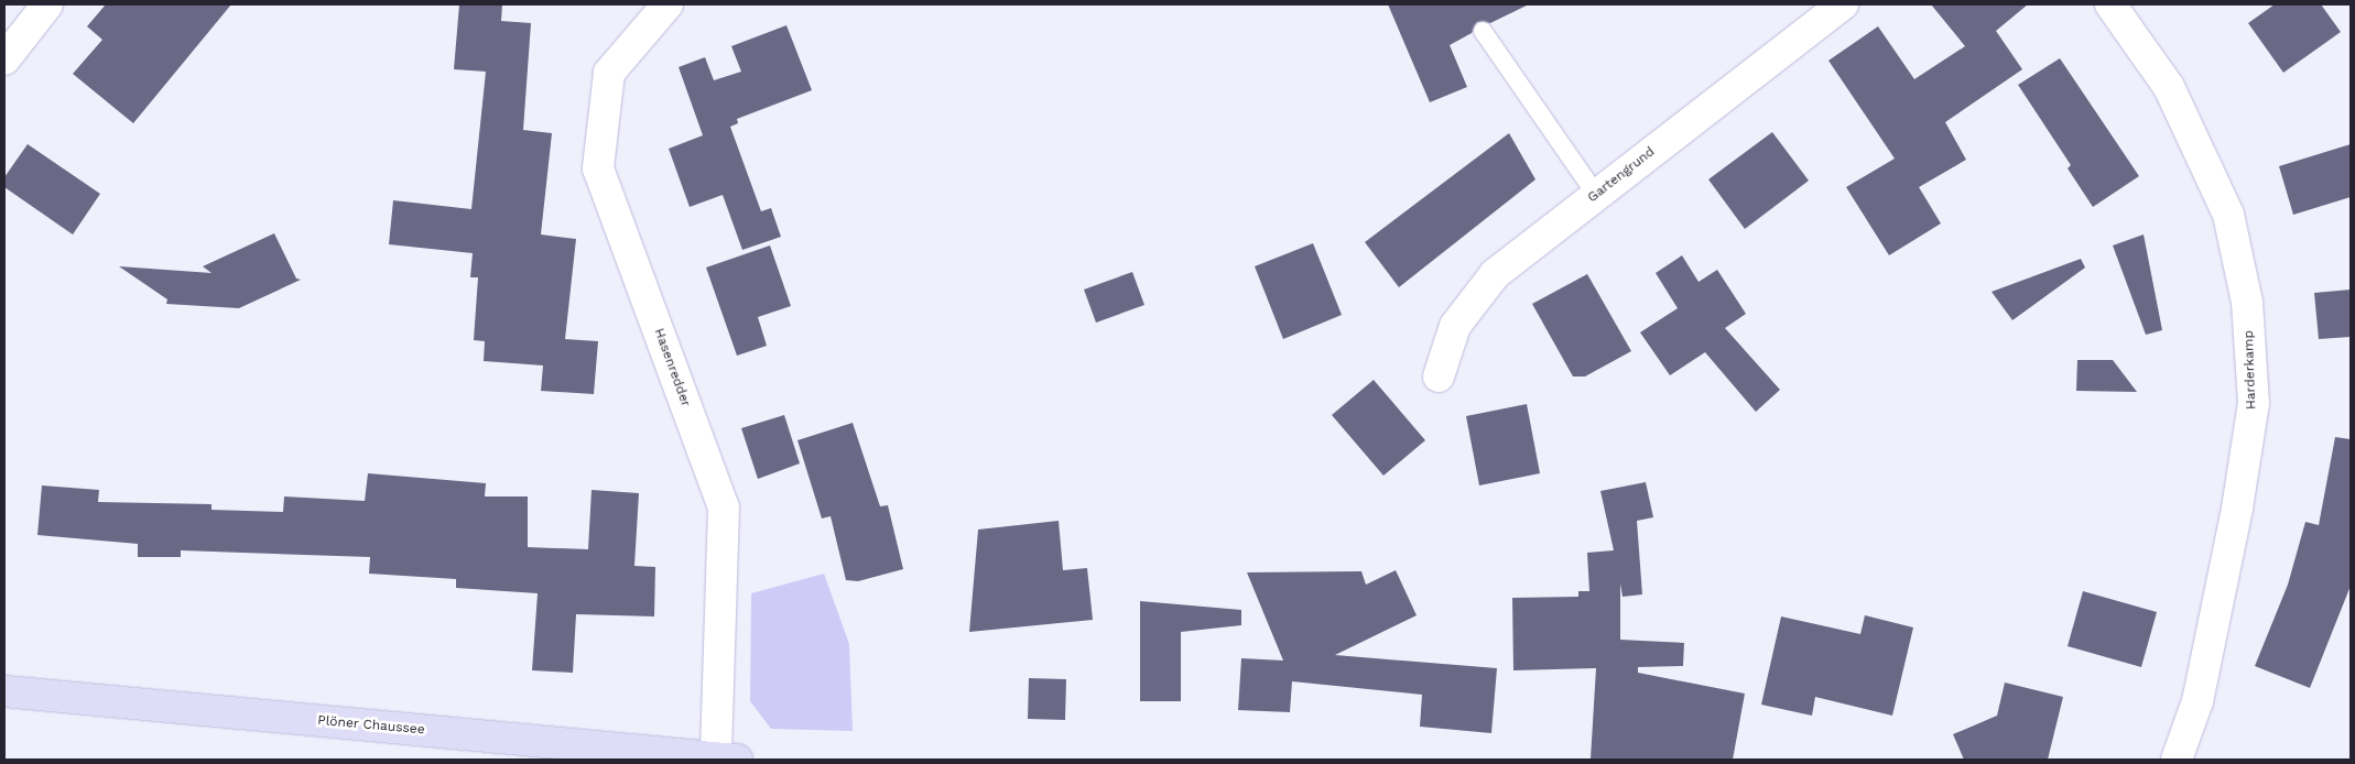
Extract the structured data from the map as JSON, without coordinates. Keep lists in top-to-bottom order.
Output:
{
  "streets": {
    "main road": ["Plöner Chaussee"],
    "street": ["Gartengrund", "Hasenredder", "Harderkamp"]
  },
  "crossings": [
    ["Hasenredder", "Plöner Chaussee"]
  ]
}
